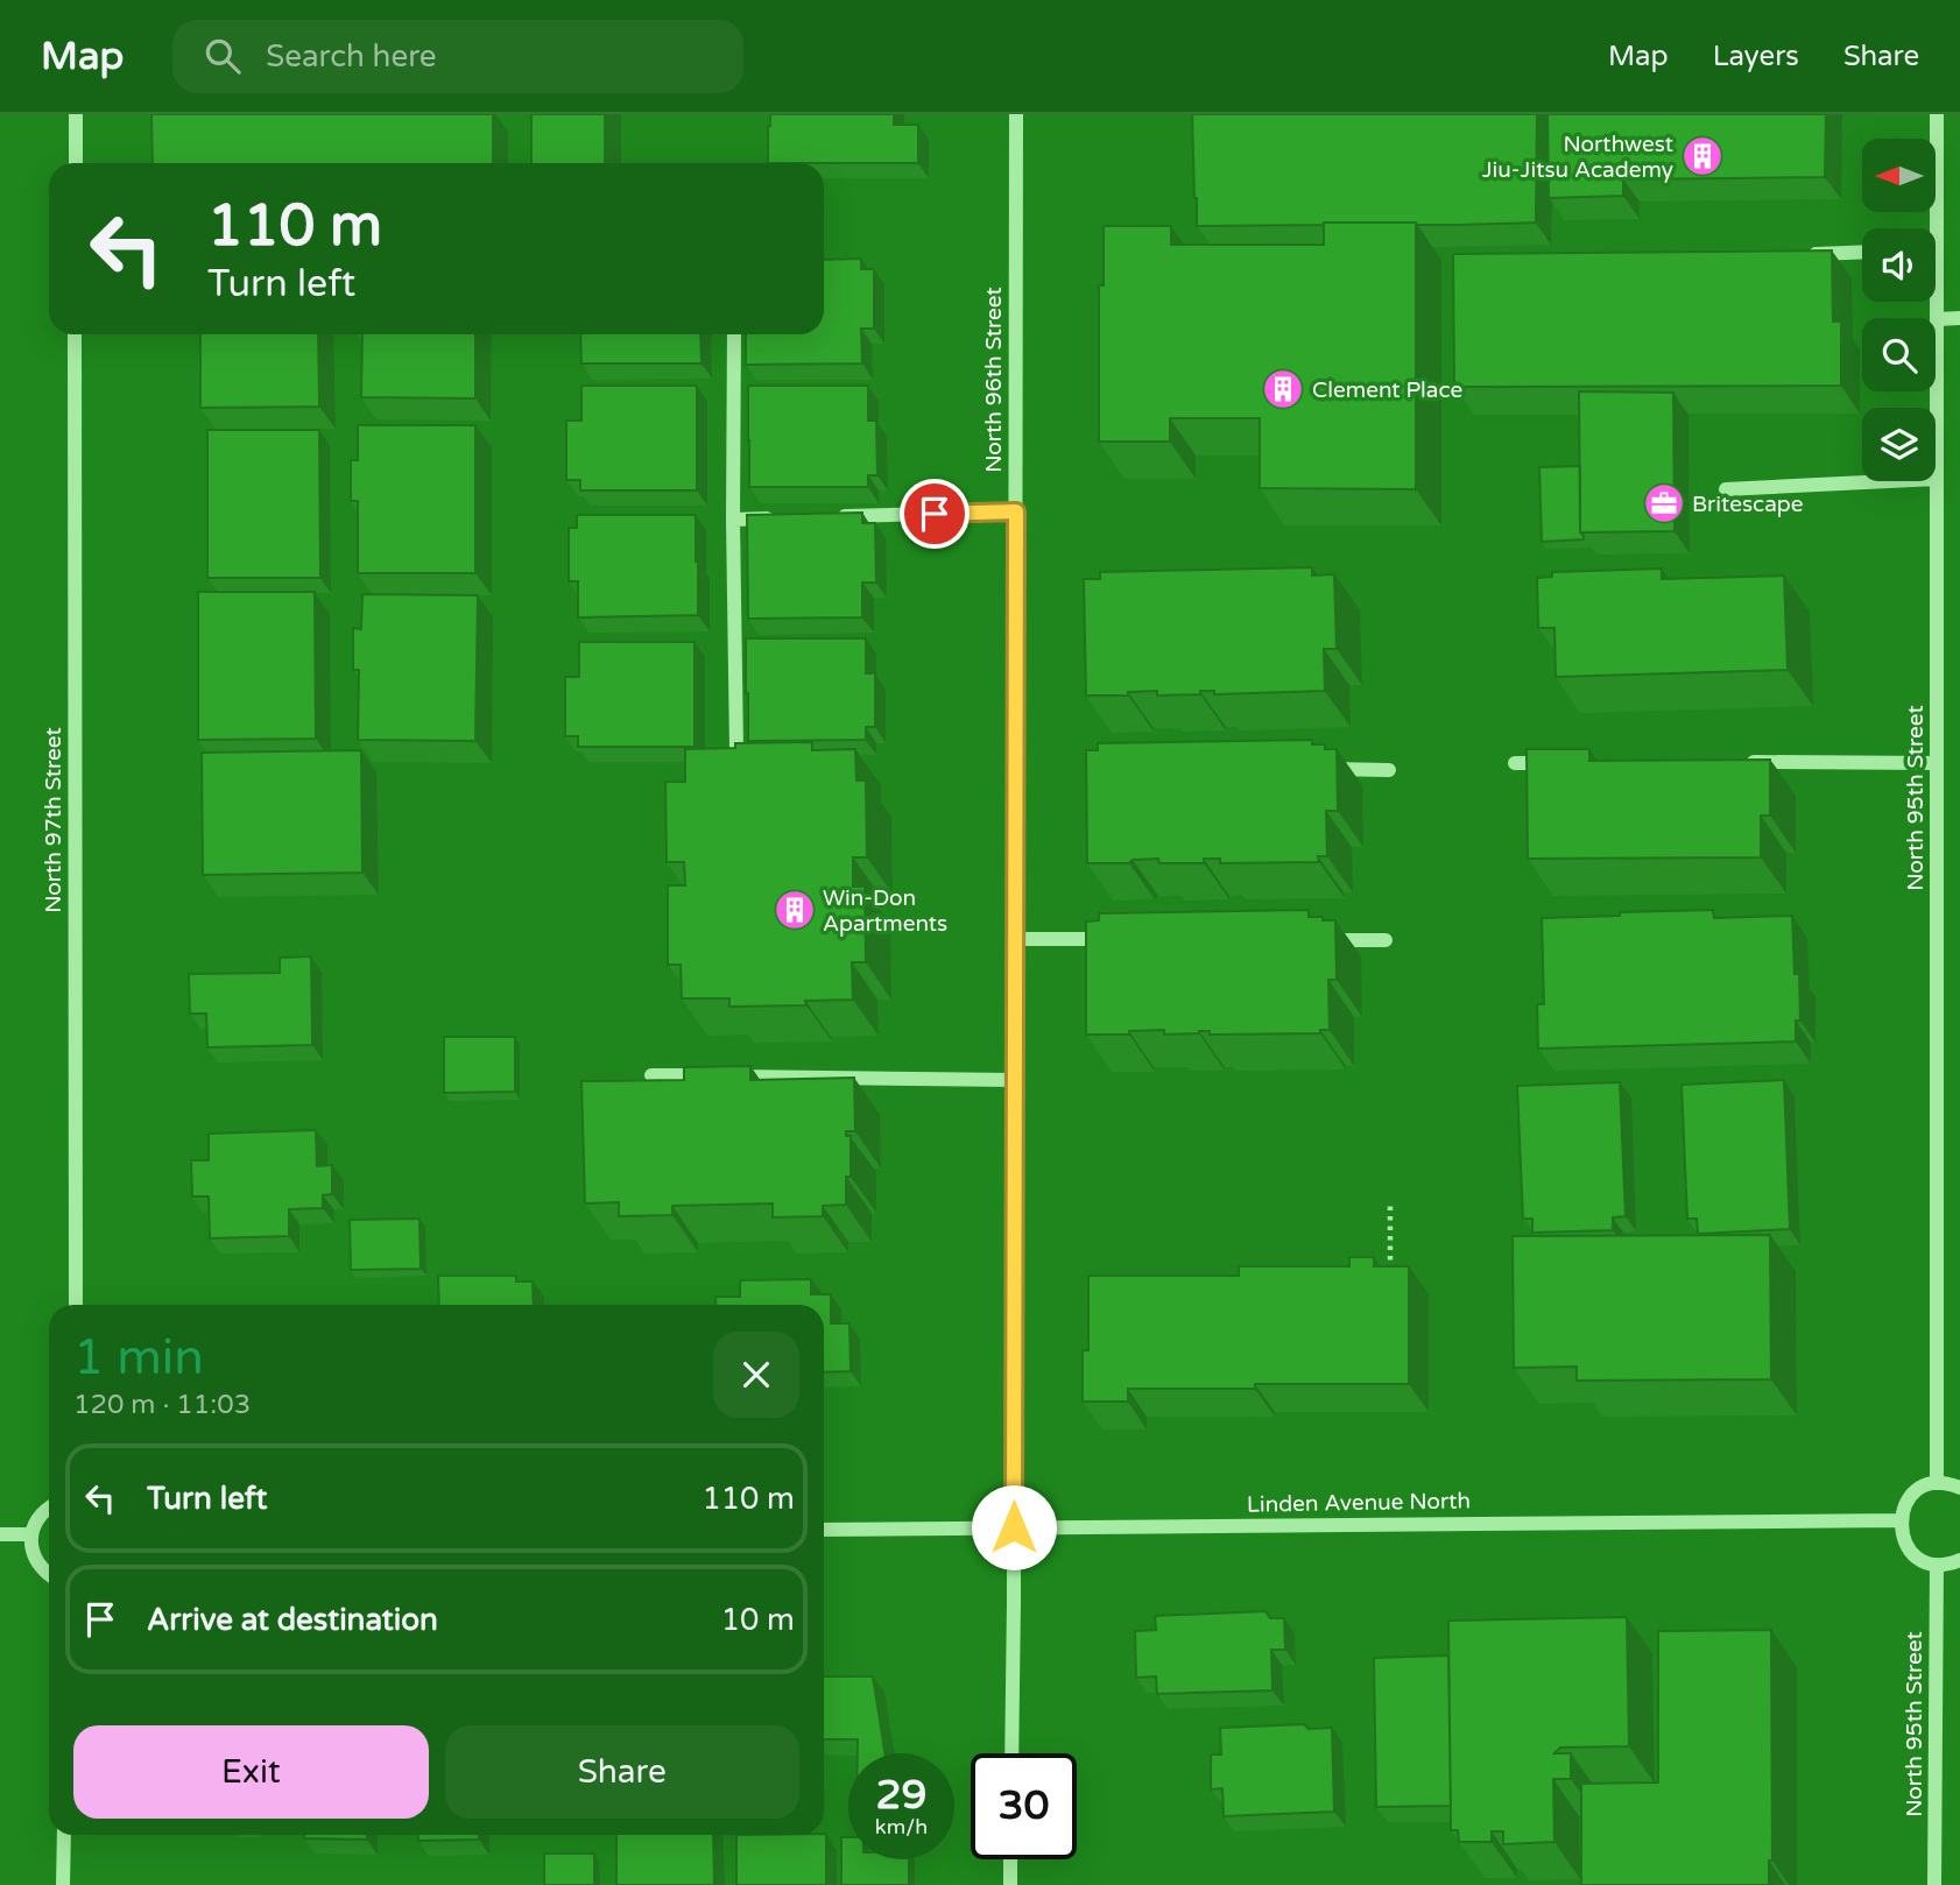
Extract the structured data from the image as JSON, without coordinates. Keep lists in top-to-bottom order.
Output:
{
  "streets": {
    "street": [
      "North 96th Street",
      "North 95th Street",
      "North 97th Street",
      "Linden Avenue North"
    ]
  },
  "crossings": [
    ["North 96th Street", "Linden Avenue North"]
  ],
  "places": {
    "building": ["Northwest Jiu-Jitsu Academy", "Clement Place", "Win-Don Apartments"],
    "office": ["Britescape"]
  },
  "north": "left",
  "page": {
    "header": "Map",
    "search": "Search here",
    "nav": ["Map", "Layers", "Share"],
    "turn": ["110 m", "Turn left"],
    "heading": ["1 min", "120 m · 11:03"],
    "list": [
      {
        "name": "Turn left",
        "value": "110 m"
      },
      {
        "name": "Arrive at destination",
        "value": "10 m"
      }
    ],
    "buttons": ["Exit", "Share"],
    "speed": "29 km/h",
    "limit": "30"
  }
}
